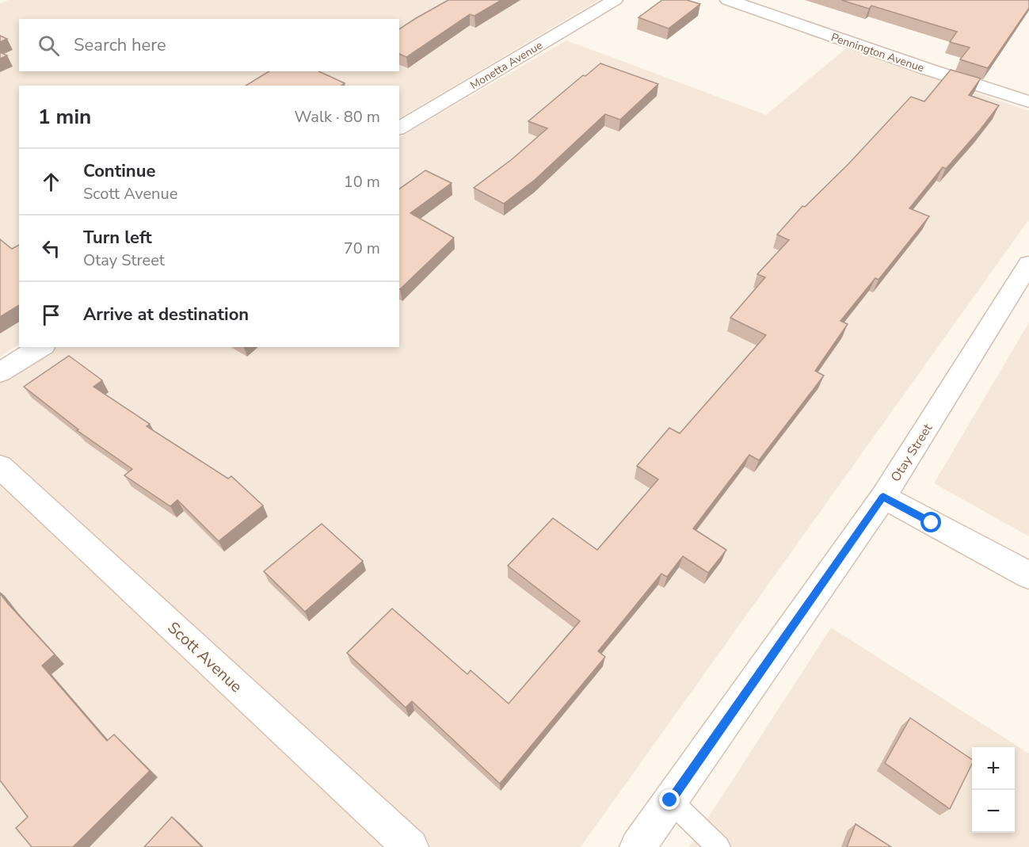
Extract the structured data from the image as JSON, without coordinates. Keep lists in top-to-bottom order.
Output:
{
  "streets": {
    "street": [
      "Pennington Avenue",
      "Monetta Avenue",
      "Otay Street",
      "Scott Avenue"
    ]
  },
  "page": {
    "search": "Search here",
    "heading": ["1 min", "Walk · 80 m"],
    "list": [
      ["Continue", "Scott Avenue", "10 m"],
      ["Turn left", "Otay Street", "70 m"],
      "Arrive at destination"
    ],
    "map_buttons": ["+", "−"]
  }
}
